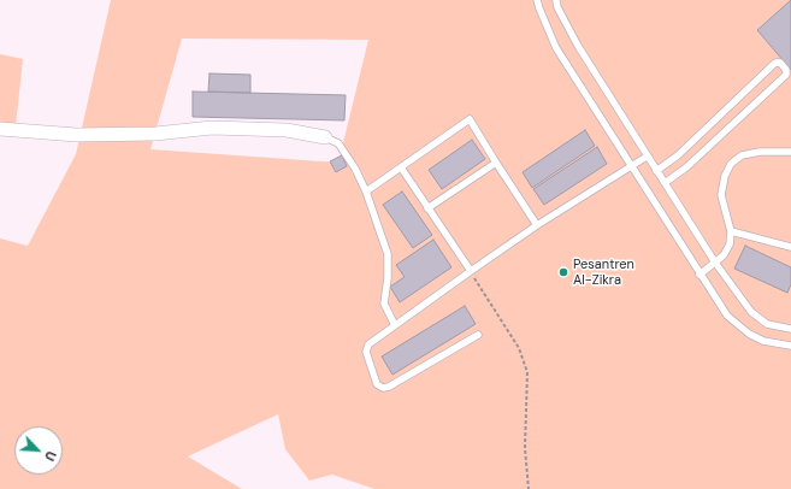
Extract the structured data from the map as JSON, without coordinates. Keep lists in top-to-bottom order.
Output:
{
  "places": ["Pesantren Al-Zikra"],
  "north": "bottom right"
}
